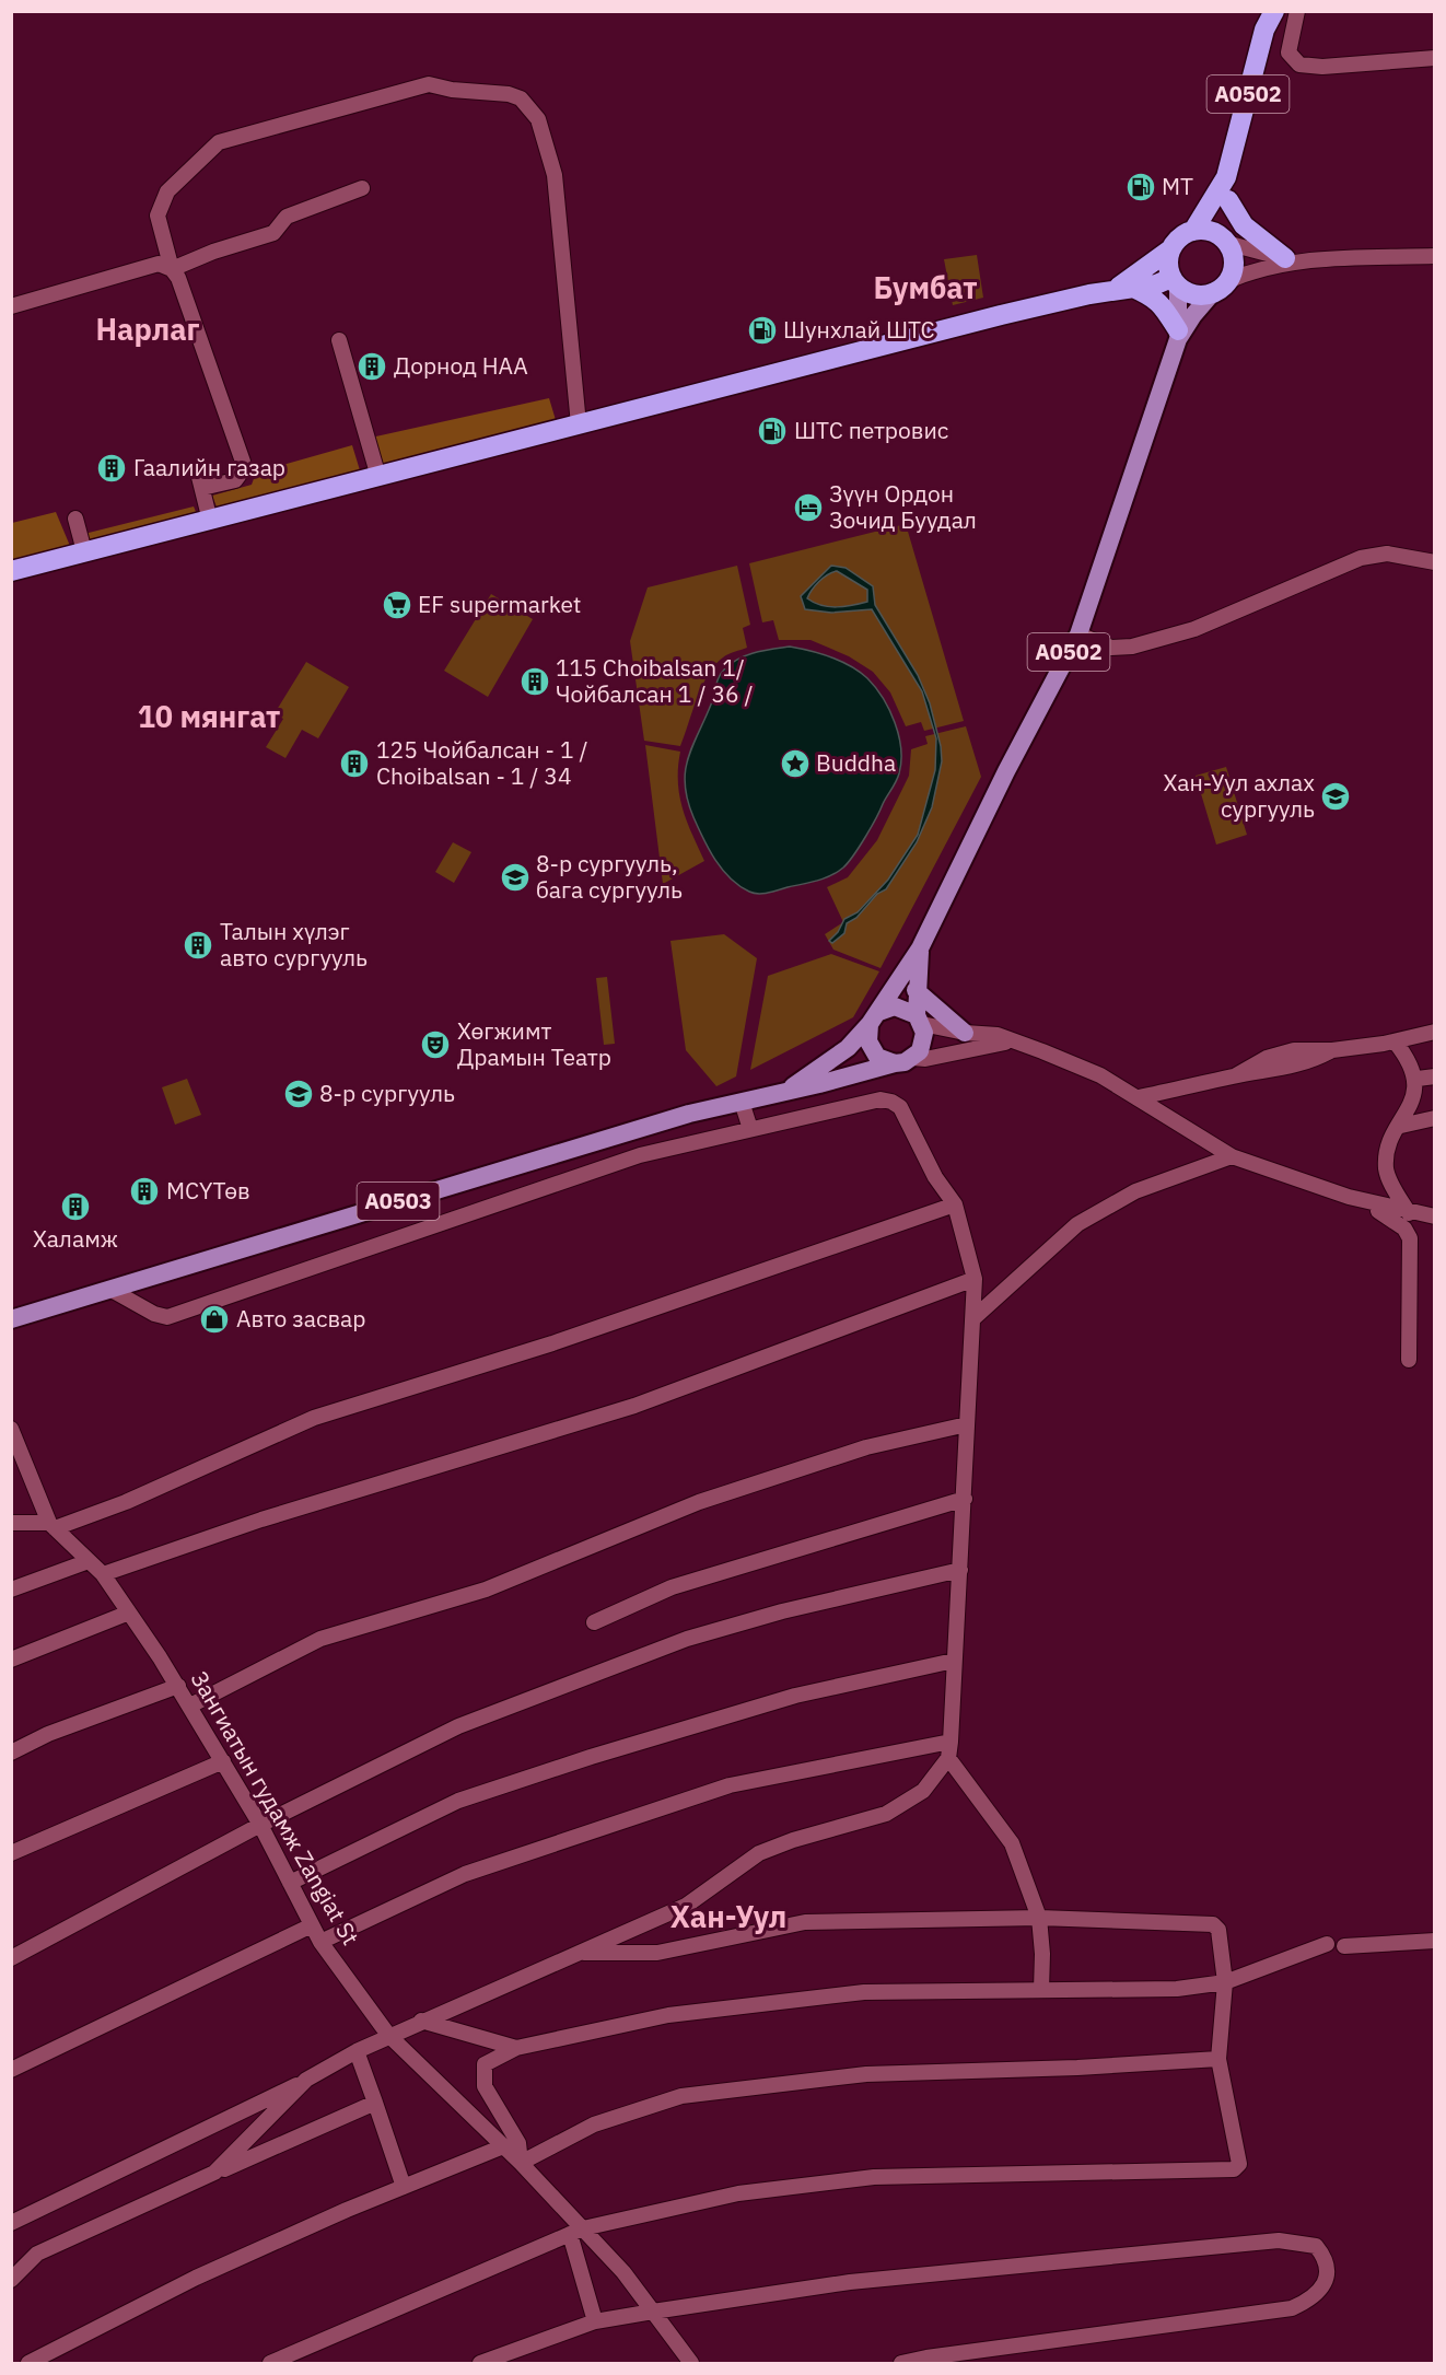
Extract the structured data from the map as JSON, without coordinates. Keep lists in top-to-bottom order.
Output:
{
  "streets": {
    "highway": ["A0502"],
    "main road": ["A0503"],
    "street": ["Зангиатын гудамж Zangiat St"]
  },
  "crossings": [
    ["A0502", "A0503"]
  ],
  "districts": [
    "Бумбат",
    "Нарлаг",
    "10 мянгат",
    "Хан-Уул"
  ],
  "places": {
    "fuel station": ["MT", "Шунхлай ШТС", "ШТС петровис"],
    "building": [
      "Дорнод НАА",
      "Гаалийн газар",
      "115 Choibalsan 1/ Чойбалсан 1 / 36 /",
      "125 Чойбалсан - 1 / Choibalsan - 1 / 34",
      "Талын хүлэг авто сургууль",
      "МСҮТөв",
      "Халамж"
    ],
    "hotel": ["Зүүн Ордон Зочид Буудал"],
    "supermarket": ["EF supermarket"],
    "place": ["Buddha"],
    "school or university": ["Хан-Уул ахлах сургууль", "8-р сургууль, бага сургууль", "8-р сургууль"],
    "theatre": ["Хөгжимт Драмын Театр"],
    "shop": ["Авто засвар"]
  }
}
